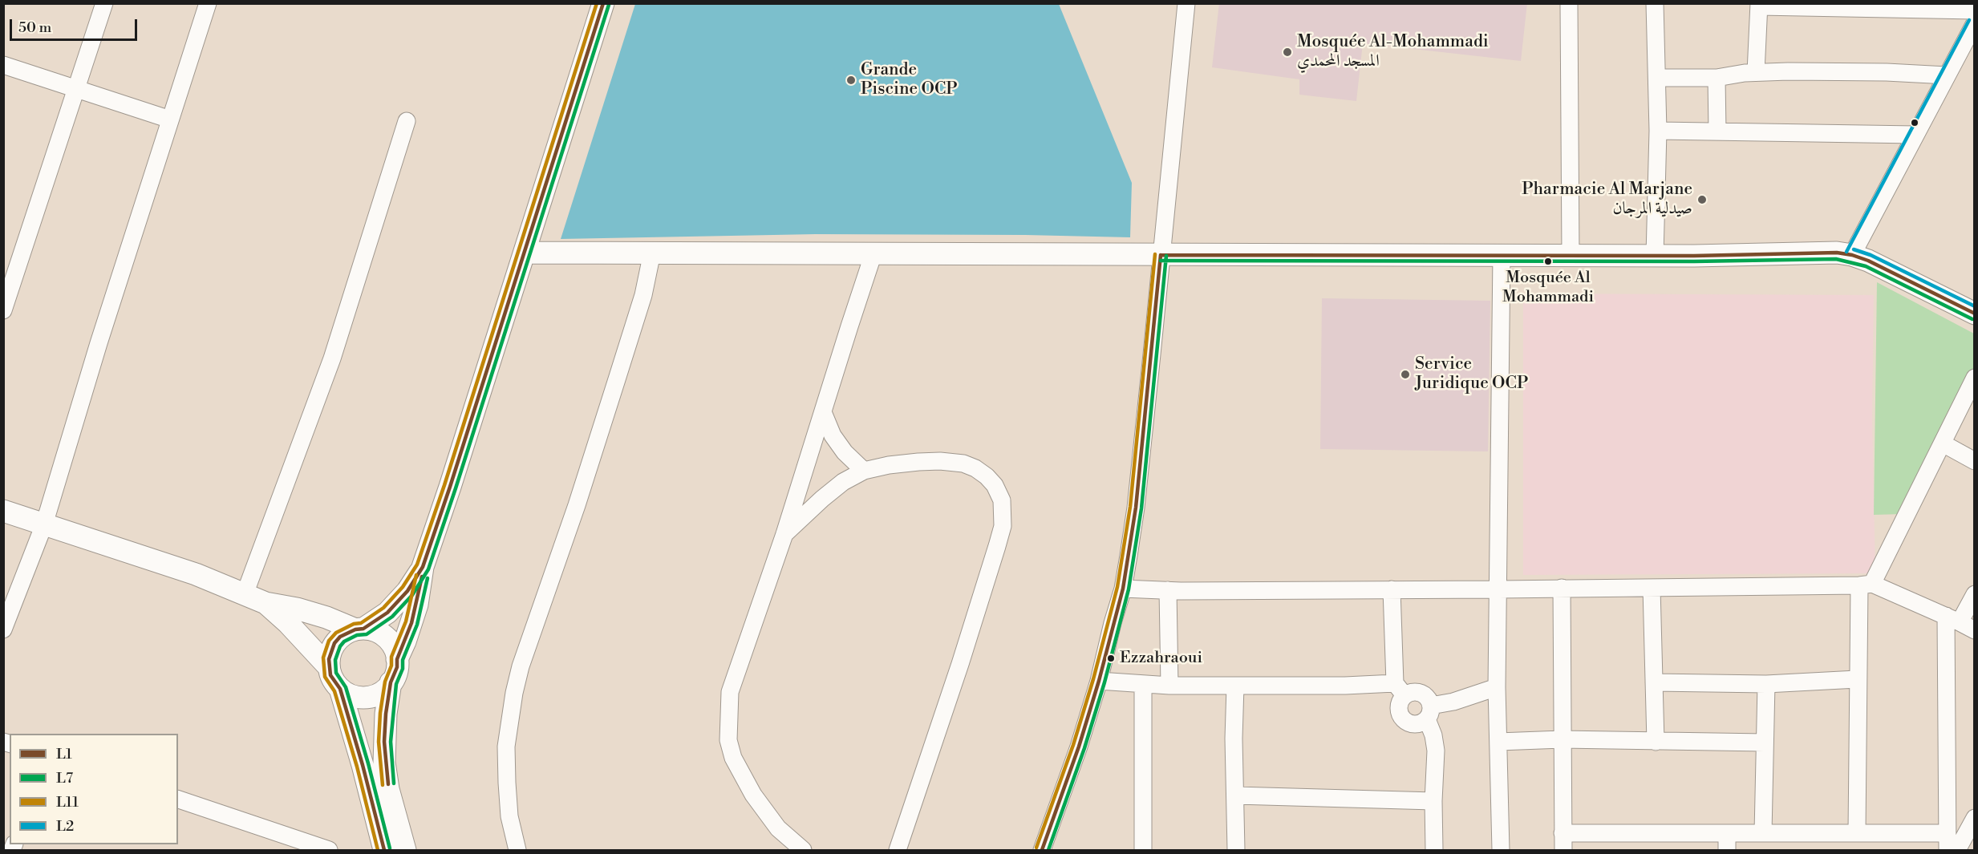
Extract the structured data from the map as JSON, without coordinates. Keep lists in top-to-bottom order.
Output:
{
  "places": [
    "Mosquée Al-Mohammadi المسجد المحمدي",
    "Grande Piscine OCP",
    "Pharmacie Al Marjane صيدلية المرجان",
    "Mosquée Al Mohammadi",
    "Service Juridique OCP",
    "Ezzahraoui"
  ],
  "lines": [
    "transit line L1",
    "transit line L11",
    "transit line L7",
    "transit line L2"
  ],
  "legend": [
    "L1",
    "L7",
    "L11",
    "L2"
  ],
  "scale_bar": "50 m"
}
